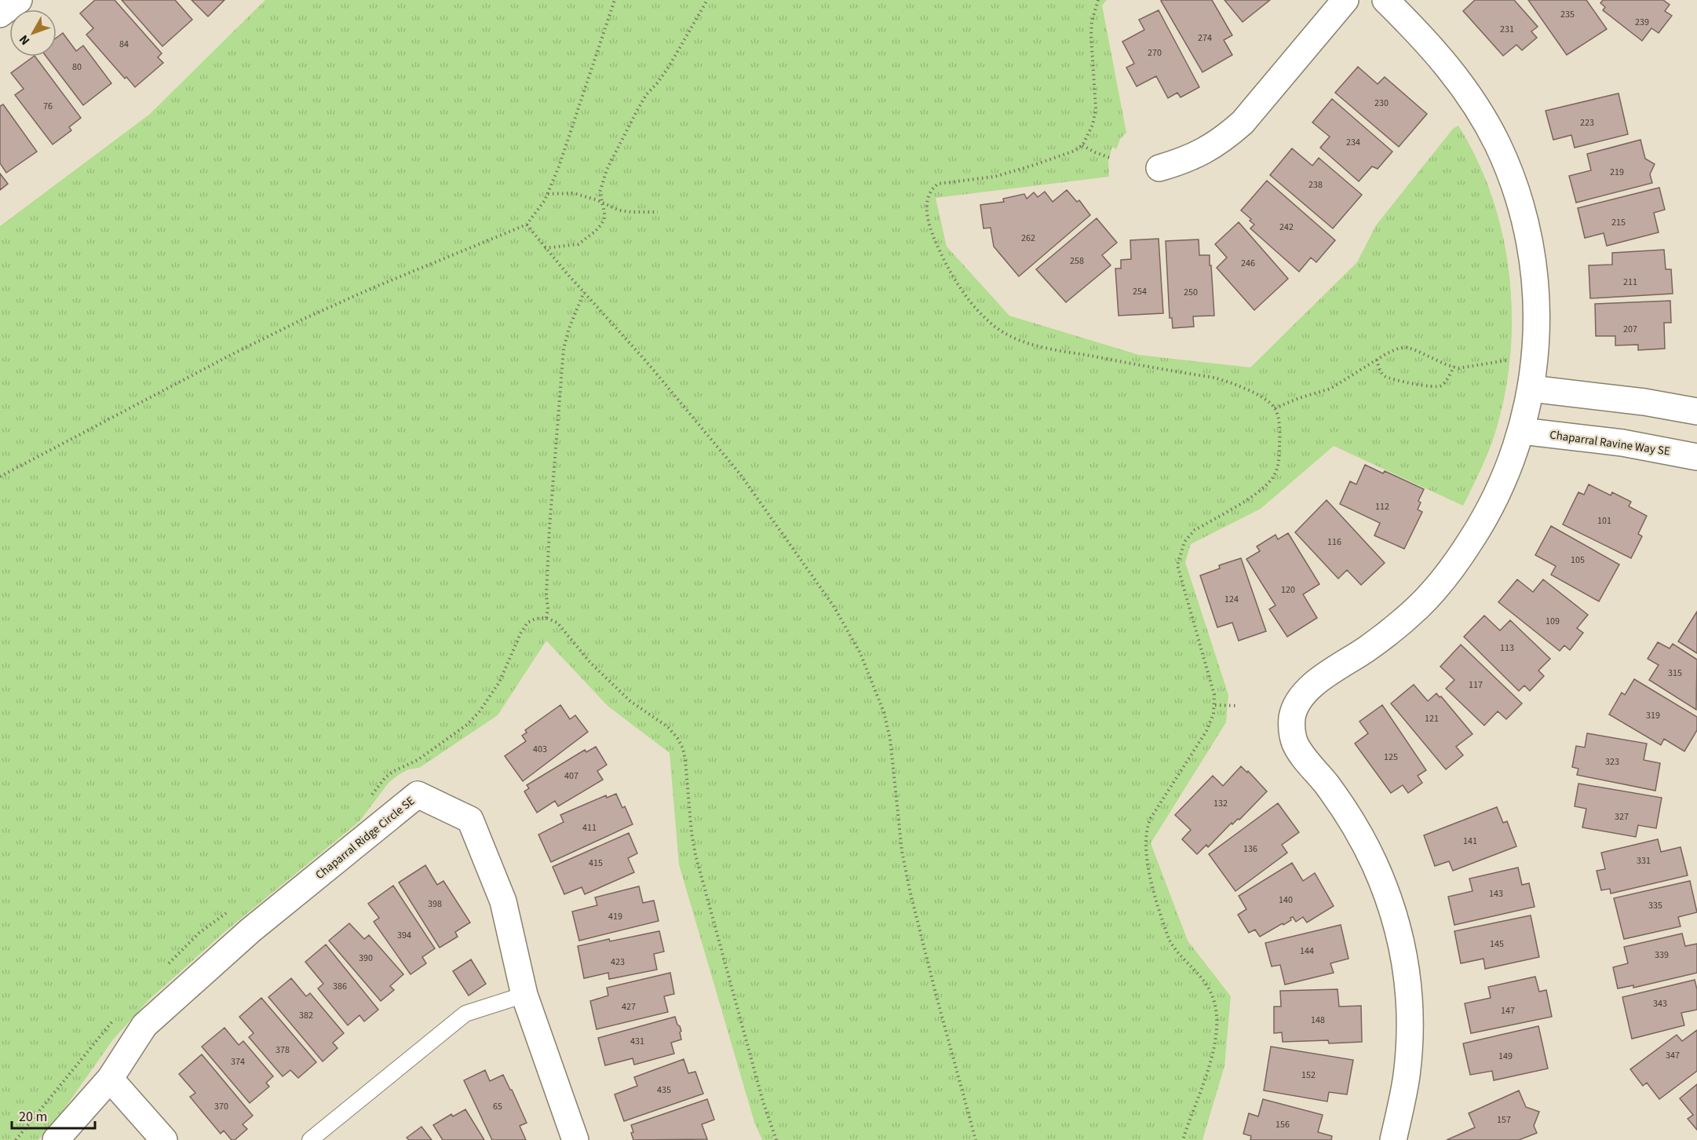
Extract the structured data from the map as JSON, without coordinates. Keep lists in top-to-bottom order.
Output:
{
  "streets": {
    "street": ["Chaparral Ravine Way SE", "Chaparral Ridge Circle SE"]
  },
  "house_numbers": [
    "235",
    "239",
    "231",
    "274",
    "84",
    "270",
    "80",
    "230",
    "76",
    "223",
    "234",
    "219",
    "238",
    "215",
    "242",
    "262",
    "258",
    "246",
    "211",
    "254",
    "250",
    "207",
    "112",
    "101",
    "116",
    "105",
    "120",
    "124",
    "109",
    "113",
    "315",
    "117",
    "319",
    "121",
    "403",
    "125",
    "323",
    "407",
    "132",
    "327",
    "411",
    "141",
    "136",
    "331",
    "415",
    "143",
    "140",
    "398",
    "335",
    "419",
    "394",
    "145",
    "144",
    "339",
    "390",
    "423",
    "386",
    "343",
    "427",
    "147",
    "382",
    "148",
    "431",
    "378",
    "347",
    "149",
    "374",
    "152",
    "435",
    "370",
    "65",
    "157",
    "156"
  ],
  "scale_bar": "20 m",
  "north": "bottom left"
}
